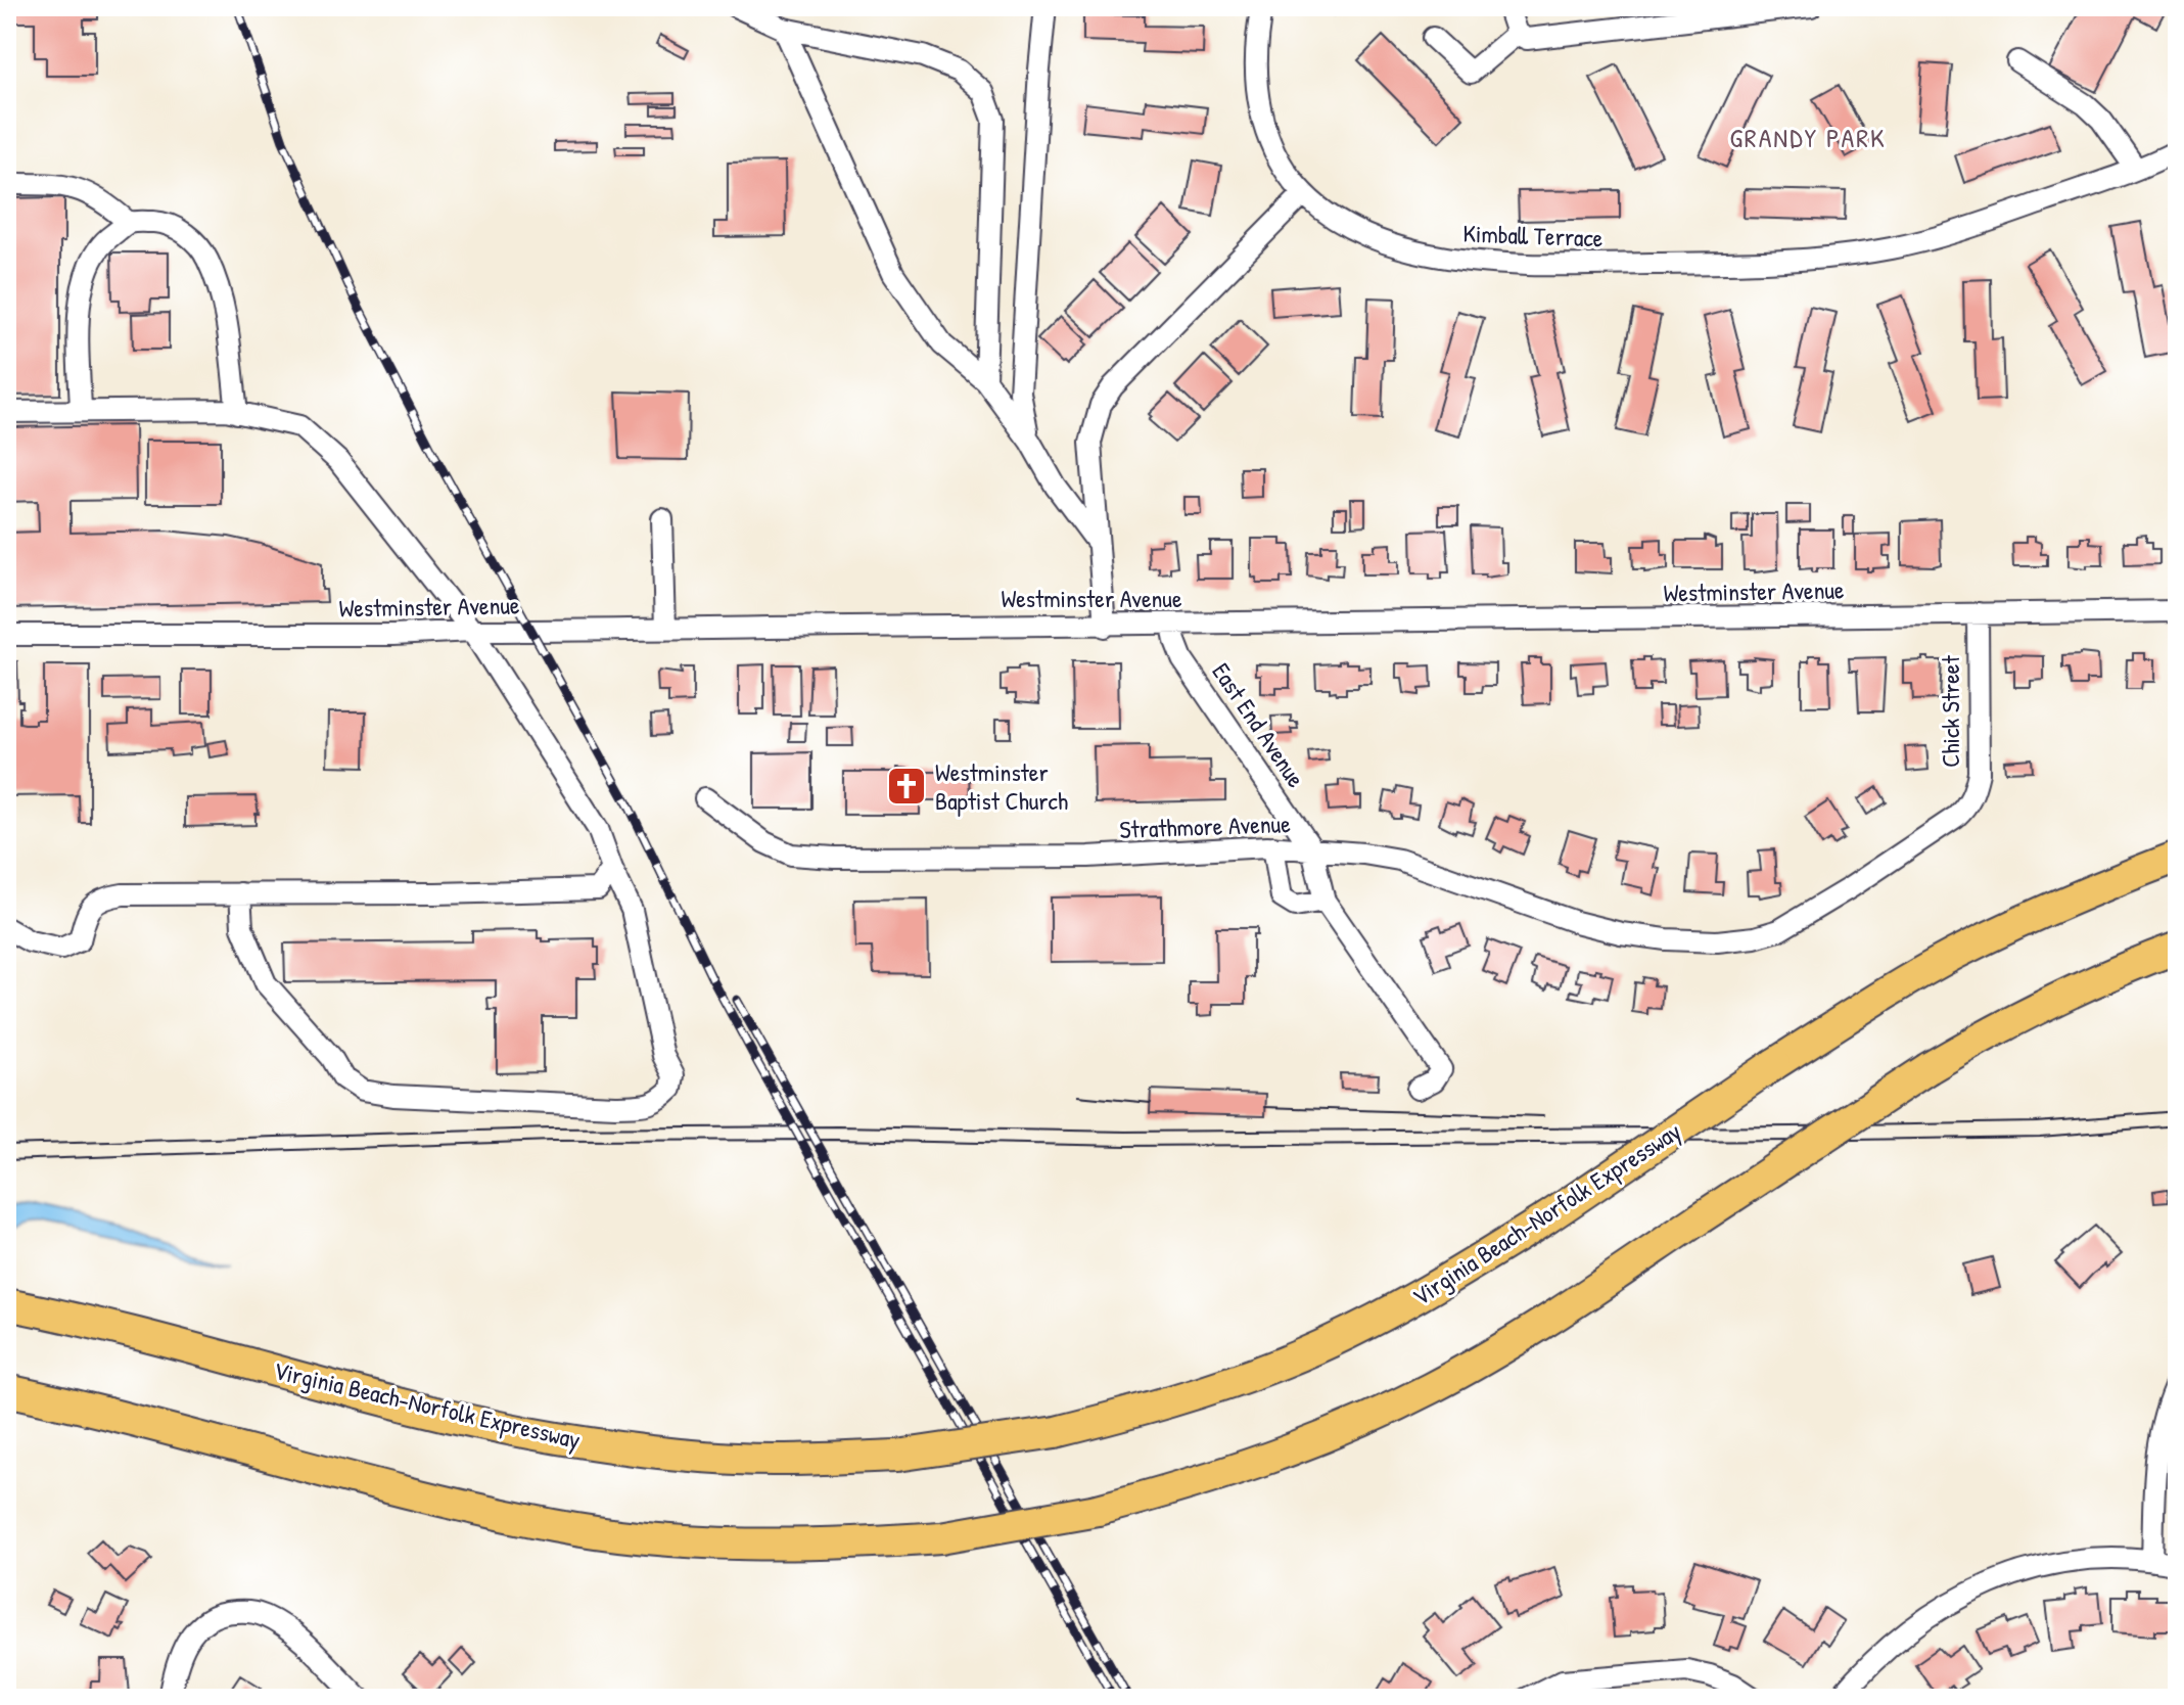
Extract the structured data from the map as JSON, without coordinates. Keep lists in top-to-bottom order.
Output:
{
  "streets": {
    "highway": ["Virginia Beach-Norfolk Expressway"],
    "street": [
      "Kimball Terrace",
      "Westminster Avenue",
      "Chick Street",
      "East End Avenue",
      "Strathmore Avenue"
    ]
  },
  "crossings": [
    ["Westminster Avenue", "Chick Street"],
    ["Westminster Avenue", "East End Avenue"],
    ["Chick Street", "Strathmore Avenue"],
    ["East End Avenue", "Strathmore Avenue"]
  ],
  "districts": ["GRANDY PARK"],
  "places": {
    "church": ["Westminster Baptist Church"]
  }
}
